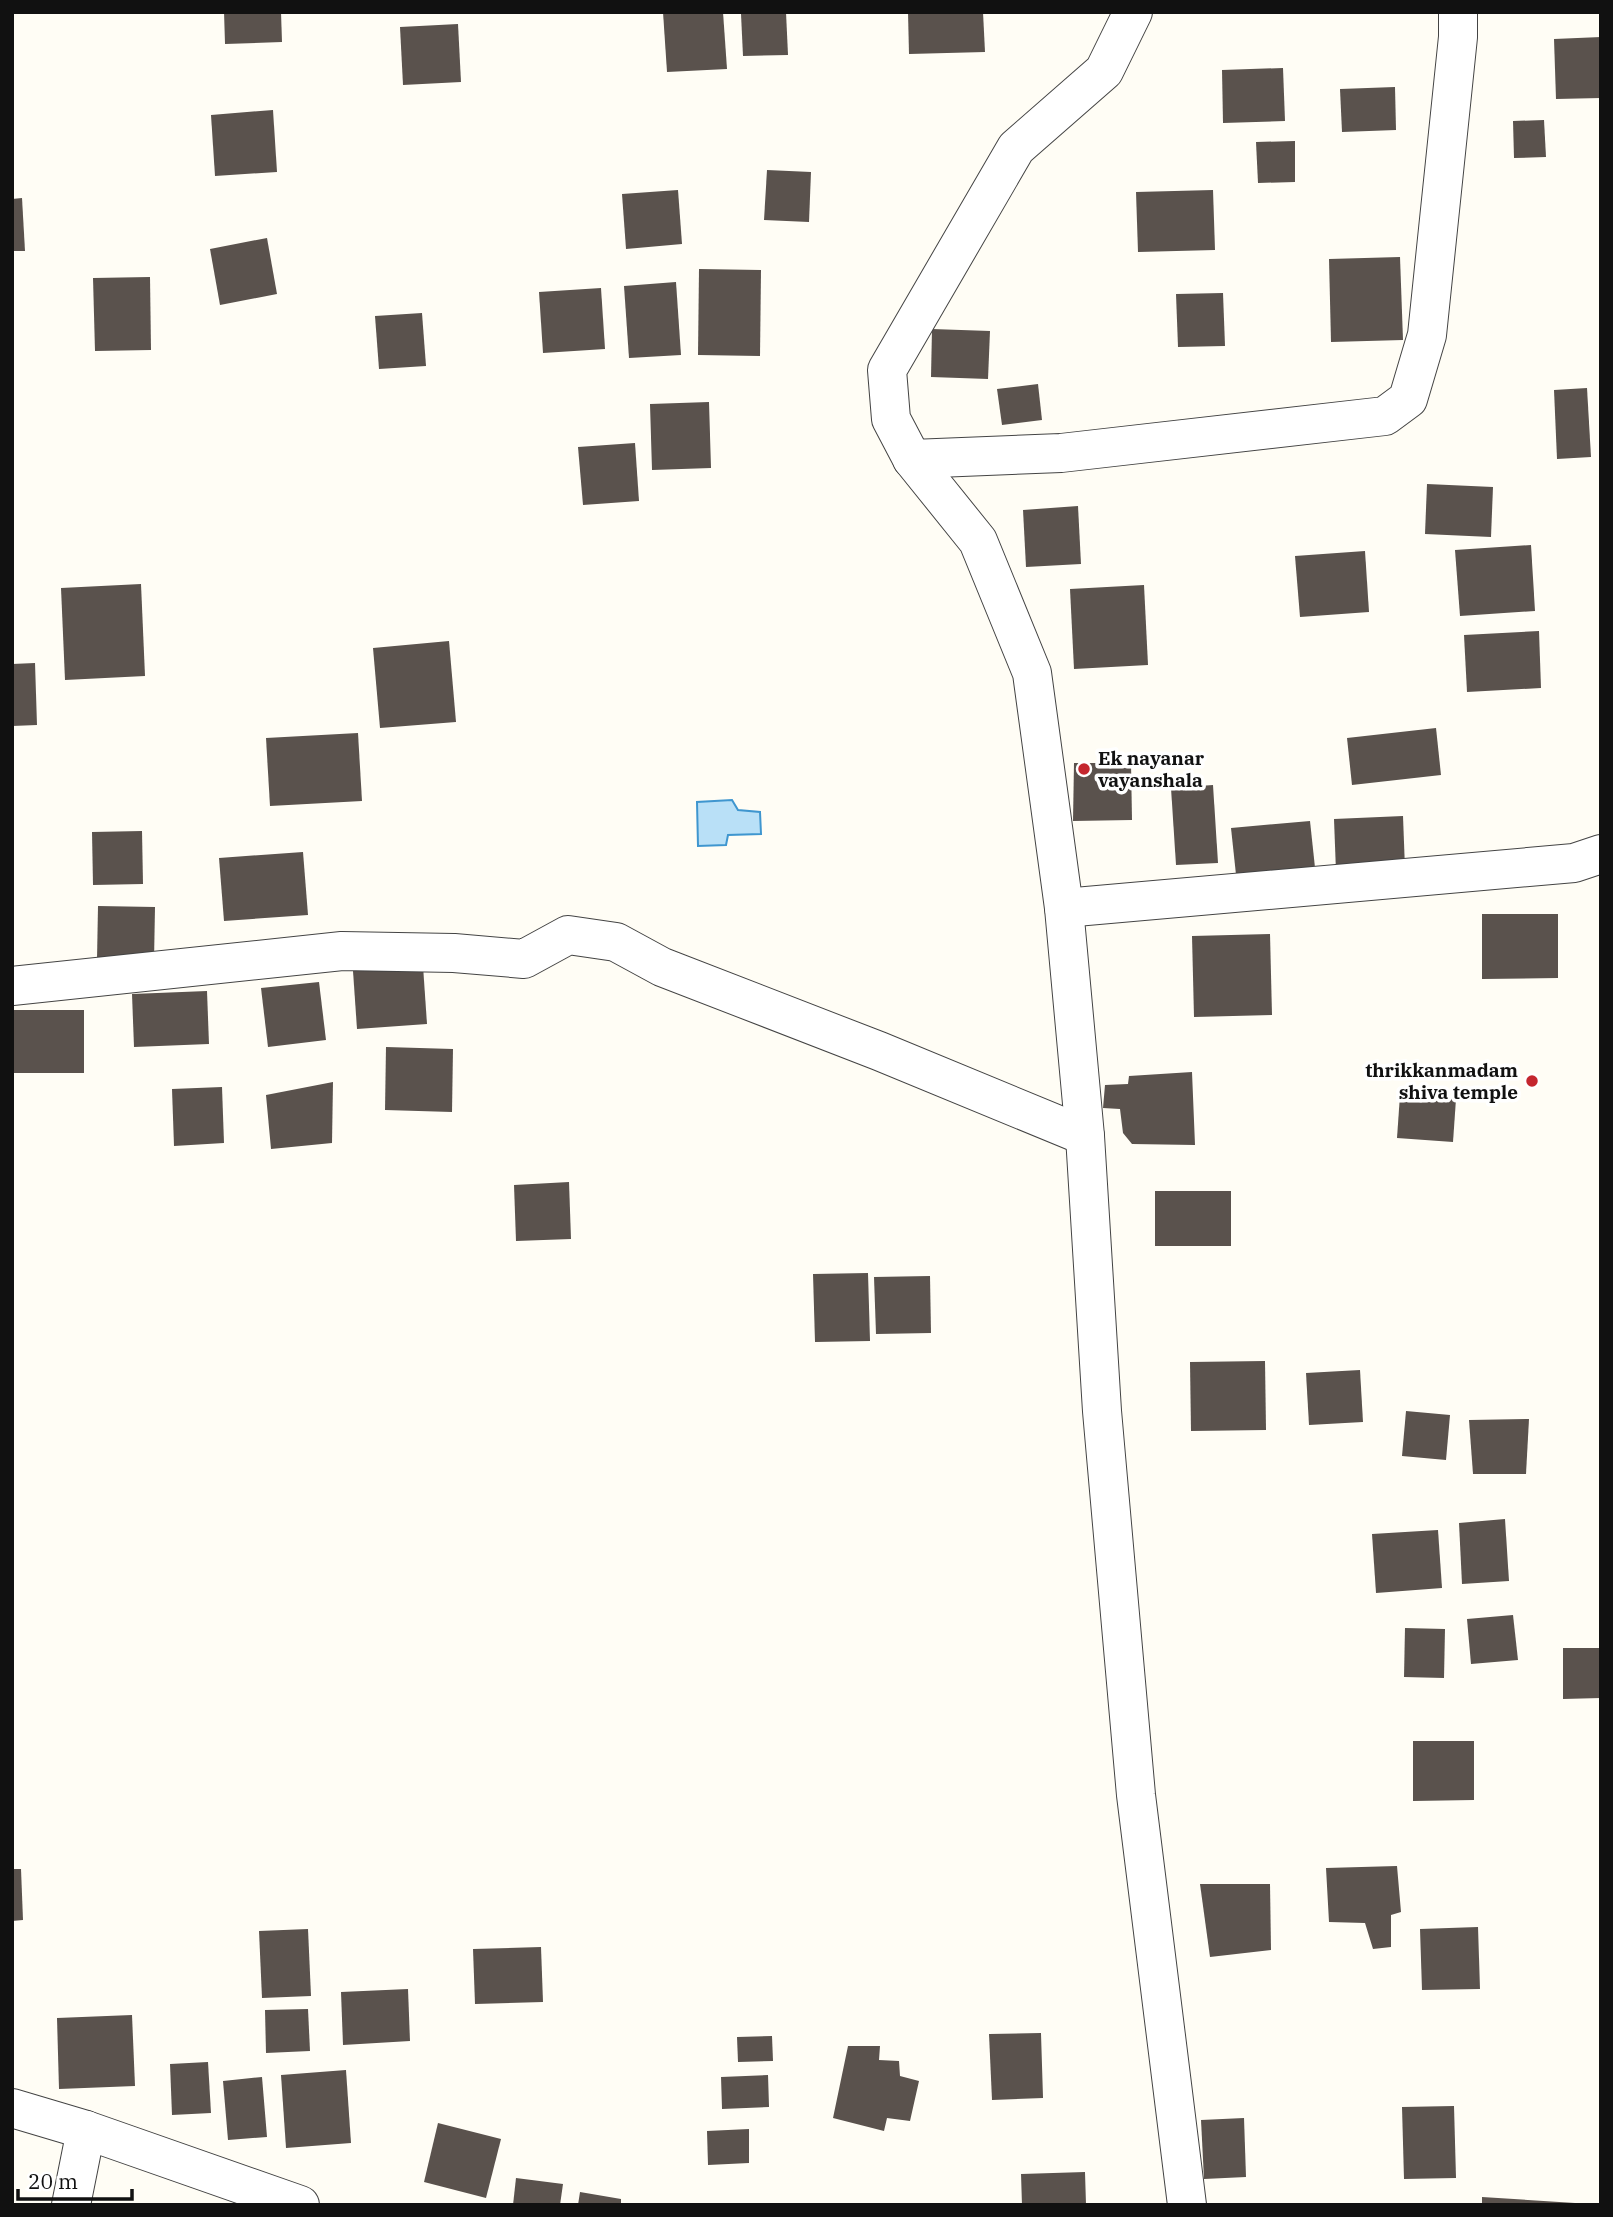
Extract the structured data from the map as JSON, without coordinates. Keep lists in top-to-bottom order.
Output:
{
  "places": ["Ek nayanar vayanshala", "thrikkanmadam shiva temple"],
  "scale_bar": "20 m"
}
